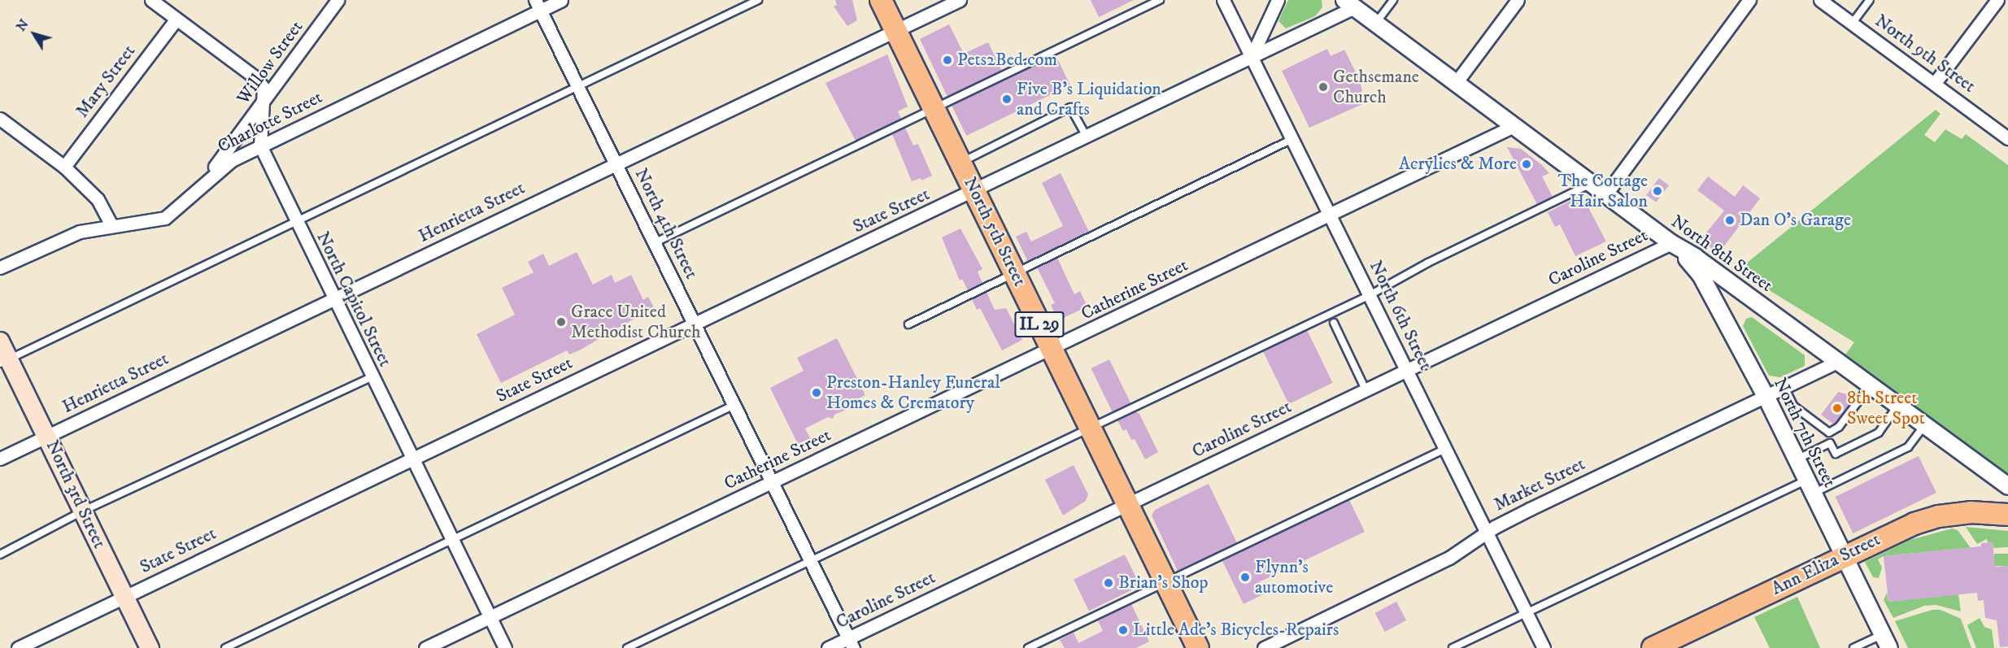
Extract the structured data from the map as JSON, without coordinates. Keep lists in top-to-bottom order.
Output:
{
  "streets": {
    "main road": [
      "North 5th Street",
      "IL 29",
      "North 3rd Street",
      "Ann Eliza Street"
    ],
    "street": [
      "North 9th Street",
      "Willow Street",
      "Mary Street",
      "Charlotte Street",
      "State Street",
      "Henrietta Street",
      "North 4th Street",
      "North 8th Street",
      "Caroline Street",
      "Catherine Street",
      "North Capitol Street",
      "North 6th Street",
      "North 7th Street",
      "Market Street"
    ]
  },
  "crossings": [
    ["Willow Street", "Charlotte Street"],
    ["Charlotte Street", "North 4th Street"],
    ["Charlotte Street", "North Capitol Street"],
    ["State Street", "North 4th Street"],
    ["State Street", "North 5th Street"],
    ["State Street", "North 8th Street"],
    ["State Street", "North Capitol Street"],
    ["State Street", "North 6th Street"],
    ["State Street", "North 3rd Street"],
    ["Henrietta Street", "North 4th Street"],
    ["Henrietta Street", "North 5th Street"],
    ["Henrietta Street", "North Capitol Street"],
    ["Henrietta Street", "North 3rd Street"],
    ["North 4th Street", "Caroline Street"],
    ["North 4th Street", "Catherine Street"],
    ["North 5th Street", "Caroline Street"],
    ["North 5th Street", "Catherine Street"],
    ["North 8th Street", "Caroline Street"],
    ["North 8th Street", "Catherine Street"],
    ["North 8th Street", "North 7th Street"],
    ["North 8th Street", "Market Street"],
    ["Caroline Street", "North 6th Street"],
    ["Caroline Street", "North 7th Street"],
    ["Catherine Street", "North Capitol Street"],
    ["Catherine Street", "North 6th Street"],
    ["North 6th Street", "Market Street"],
    ["North 7th Street", "Market Street"],
    ["North 7th Street", "Ann Eliza Street"]
  ],
  "places": [
    "Pets2Bed.com",
    "Gethsemane Church",
    "Five B's Liquidation and Crafts",
    "Acrylics & More",
    "The Cottage Hair Salon",
    "Dan O's Garage",
    "Grace United Methodist Church",
    "Preston-Hanley Funeral Homes & Crematory",
    "8th Street Sweet Spot",
    "Flynn's automotive",
    "Brian’s Shop",
    "Little Ade's Bicycles-Repairs"
  ],
  "north": "top left"
}
